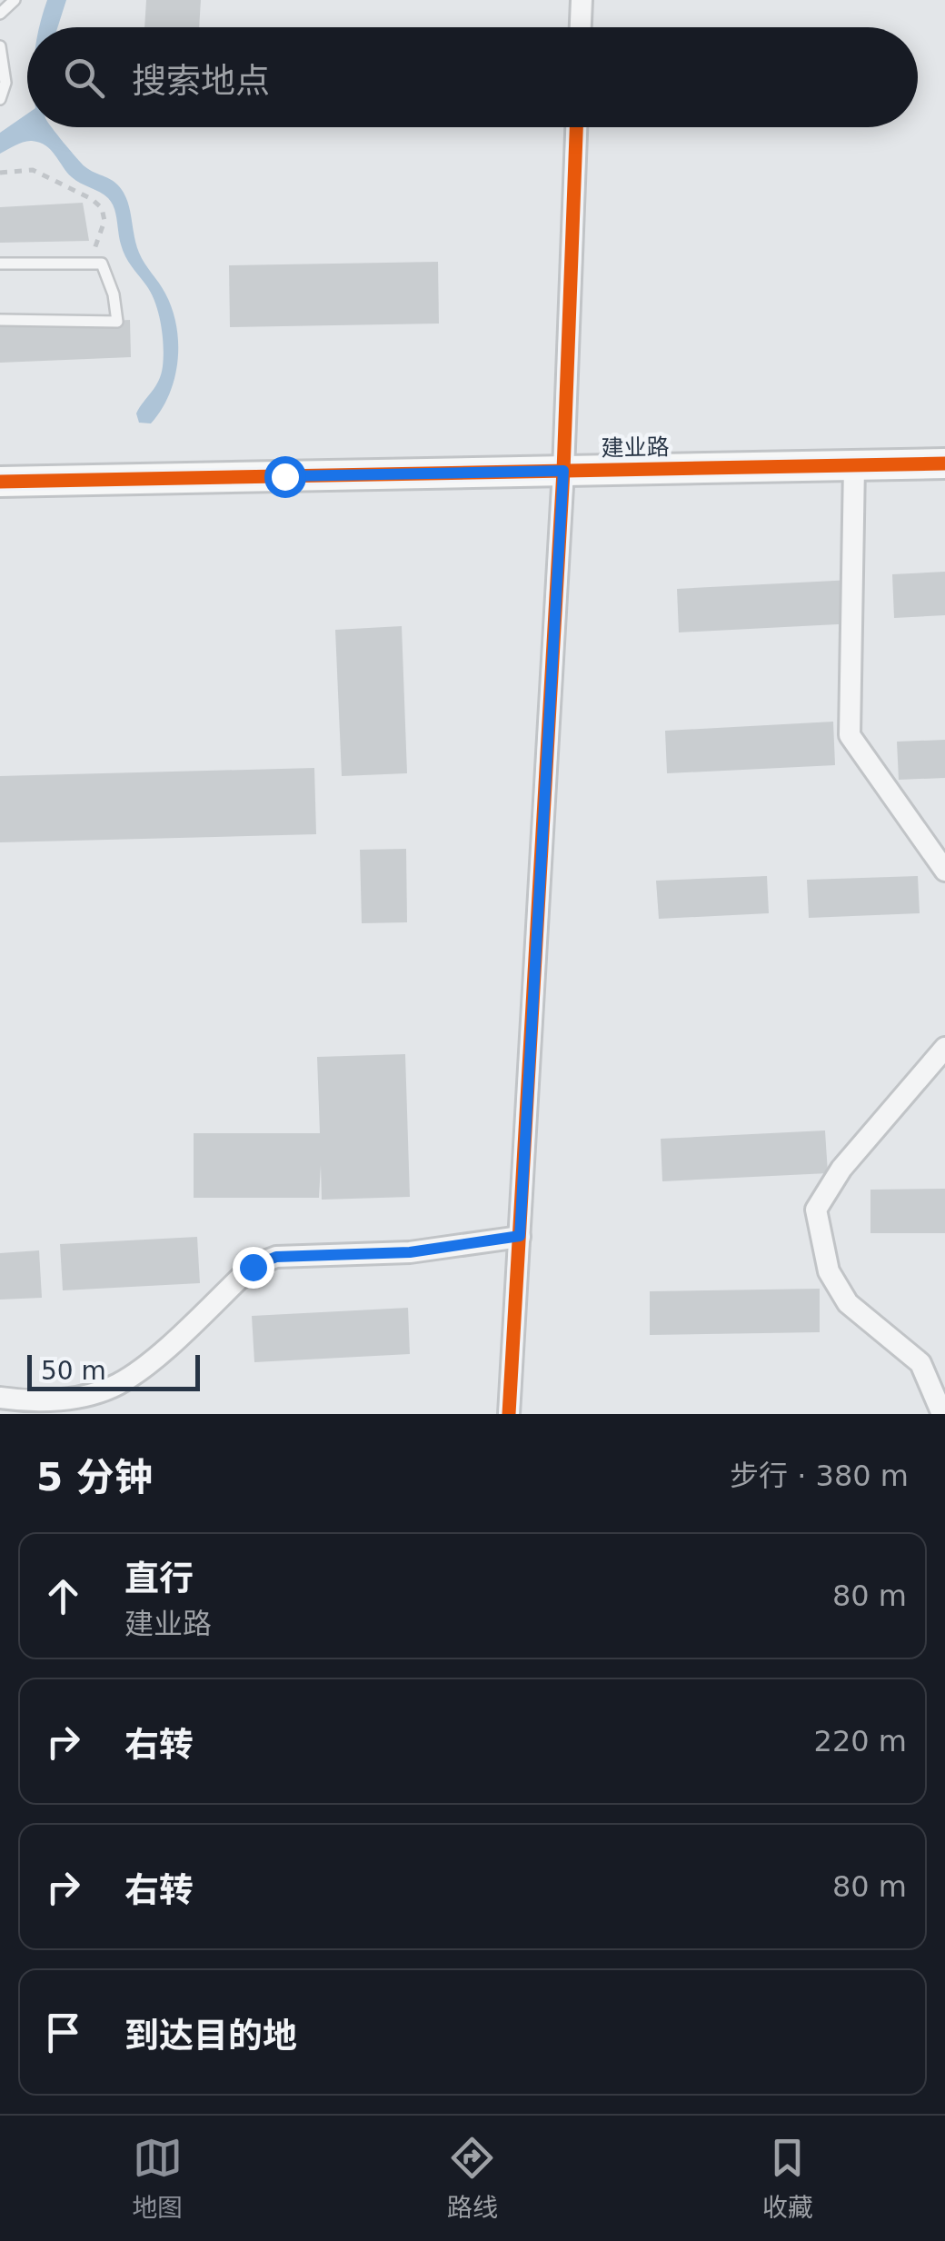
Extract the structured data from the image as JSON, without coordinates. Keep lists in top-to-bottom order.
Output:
{
  "streets": {
    "street": ["建业路"]
  },
  "scale_bar": "50 m",
  "page": {
    "search": "搜索地点",
    "scale": "50 m",
    "heading": ["5 分钟", "步行 · 380 m"],
    "list": [
      ["直行", "建业路", "80 m"],
      ["右转", "220 m"],
      ["右转", "80 m"],
      "到达目的地"
    ],
    "nav": ["地图", "路线", "收藏"]
  }
}
